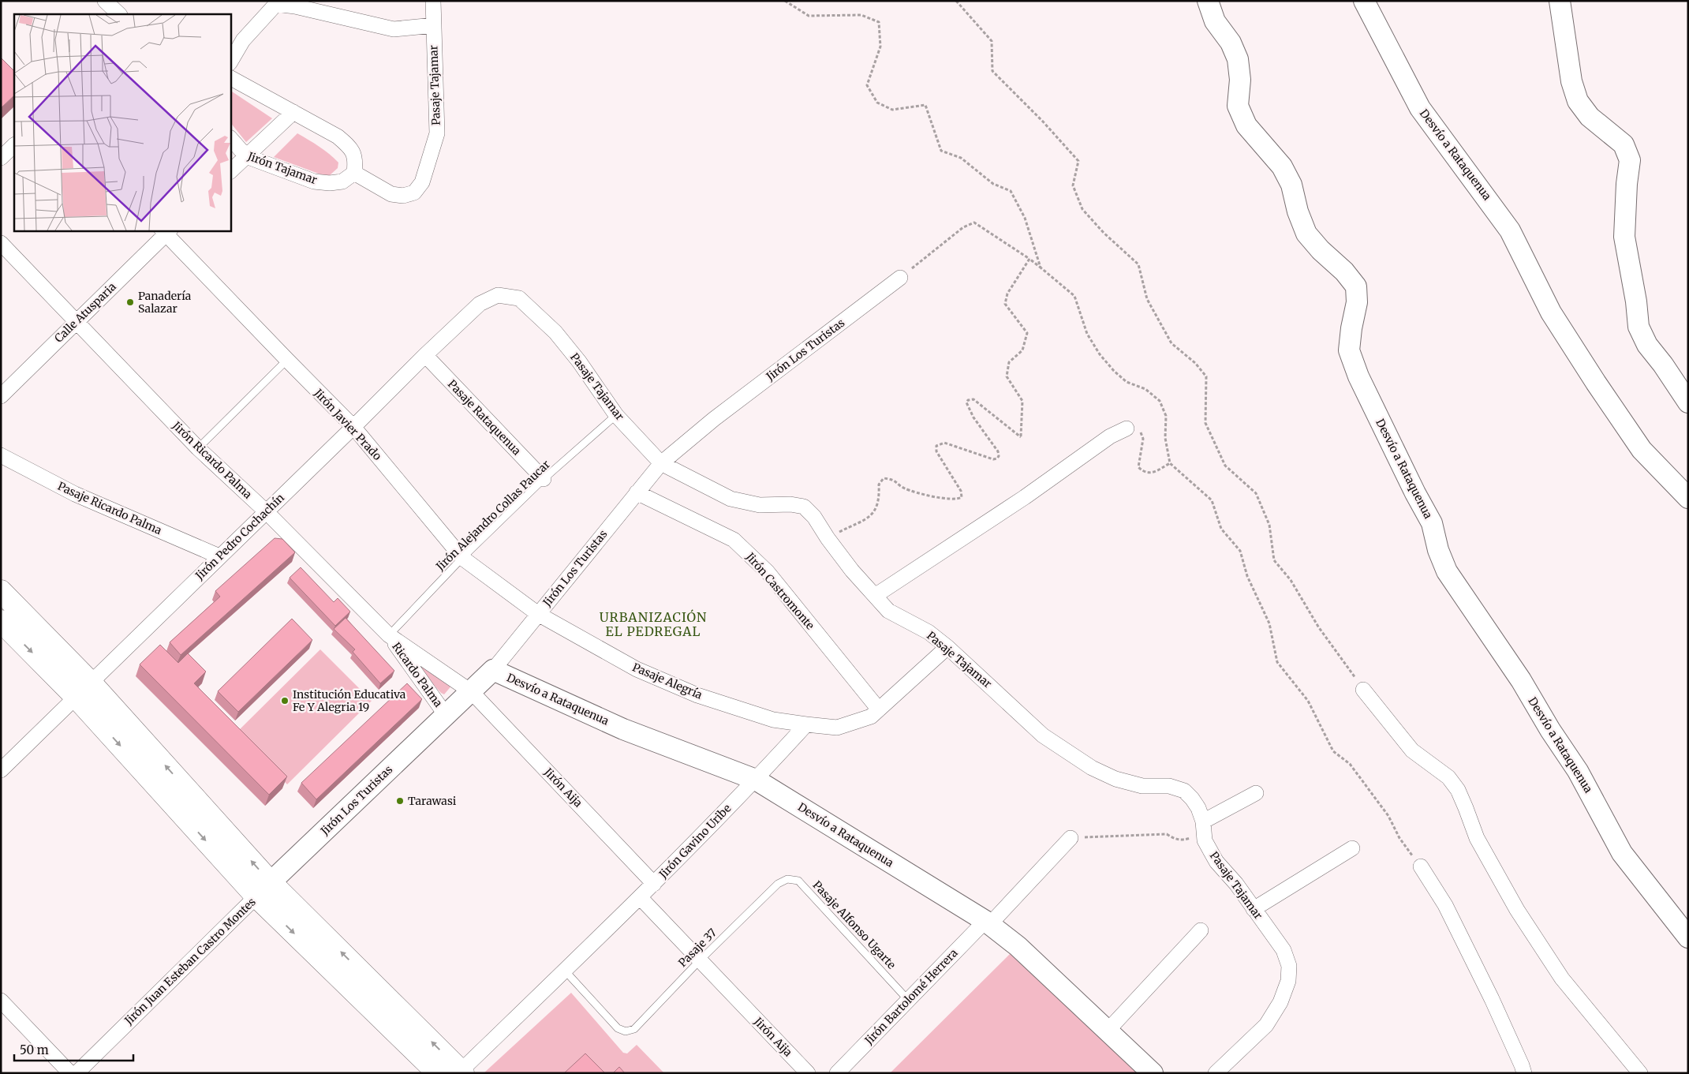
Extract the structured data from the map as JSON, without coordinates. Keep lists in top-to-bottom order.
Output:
{
  "streets": {
    "street": [
      "Pasaje Tajamar",
      "Desvío a Rataquenua",
      "Jirón Tajamar",
      "Calle Atusparia",
      "Jirón Los Turistas",
      "Pasaje Rataquenua",
      "Jirón Javier Prado",
      "Jirón Ricardo Palma",
      "Pasaje Ricardo Palma",
      "Jirón Pedro Cochachín",
      "Jirón Castromonte",
      "Ricardo Palma",
      "Pasaje Alegría",
      "Jirón Aija",
      "Jirón Gavino Uribe",
      "Jirón Juan Esteban Castro Montes",
      "Jirón Bartolomé Herrera"
    ],
    "lane": ["Jirón Alejandro Collas Paucar", "Pasaje Alfonso Ugarte", "Pasaje 37"]
  },
  "crossings": [
    ["Pasaje Tajamar", "Jirón Tajamar"],
    ["Pasaje Tajamar", "Jirón Los Turistas"],
    ["Pasaje Tajamar", "Jirón Alejandro Collas Paucar"],
    ["Pasaje Tajamar", "Jirón Pedro Cochachín"],
    ["Desvío a Rataquenua", "Jirón Los Turistas"],
    ["Desvío a Rataquenua", "Jirón Gavino Uribe"],
    ["Desvío a Rataquenua", "Jirón Bartolomé Herrera"],
    ["Calle Atusparia", "Jirón Javier Prado"],
    ["Calle Atusparia", "Jirón Ricardo Palma"],
    ["Jirón Los Turistas", "Jirón Javier Prado"],
    ["Jirón Los Turistas", "Jirón Ricardo Palma"],
    ["Jirón Los Turistas", "Jirón Castromonte"],
    ["Jirón Los Turistas", "Ricardo Palma"],
    ["Jirón Los Turistas", "Pasaje Alegría"],
    ["Jirón Los Turistas", "Jirón Aija"],
    ["Jirón Los Turistas", "Jirón Juan Esteban Castro Montes"],
    ["Pasaje Rataquenua", "Jirón Alejandro Collas Paucar"],
    ["Pasaje Rataquenua", "Jirón Pedro Cochachín"],
    ["Jirón Javier Prado", "Jirón Alejandro Collas Paucar"],
    ["Jirón Javier Prado", "Jirón Pedro Cochachín"],
    ["Jirón Javier Prado", "Pasaje Alegría"],
    ["Jirón Ricardo Palma", "Jirón Alejandro Collas Paucar"],
    ["Jirón Ricardo Palma", "Jirón Pedro Cochachín"],
    ["Jirón Ricardo Palma", "Ricardo Palma"],
    ["Jirón Ricardo Palma", "Jirón Aija"],
    ["Pasaje Ricardo Palma", "Jirón Pedro Cochachín"],
    ["Jirón Alejandro Collas Paucar", "Ricardo Palma"],
    ["Pasaje Alegría", "Jirón Gavino Uribe"],
    ["Jirón Aija", "Jirón Gavino Uribe"],
    ["Jirón Aija", "Pasaje 37"],
    ["Jirón Gavino Uribe", "Pasaje 37"],
    ["Pasaje Alfonso Ugarte", "Pasaje 37"],
    ["Pasaje Alfonso Ugarte", "Jirón Bartolomé Herrera"]
  ],
  "districts": ["URBANIZACIÓN EL PEDREGAL"],
  "places": ["Panadería Salazar", "Institución Educativa Fe Y Alegria 19", "Tarawasi"],
  "scale_bar": "50 m"
}
